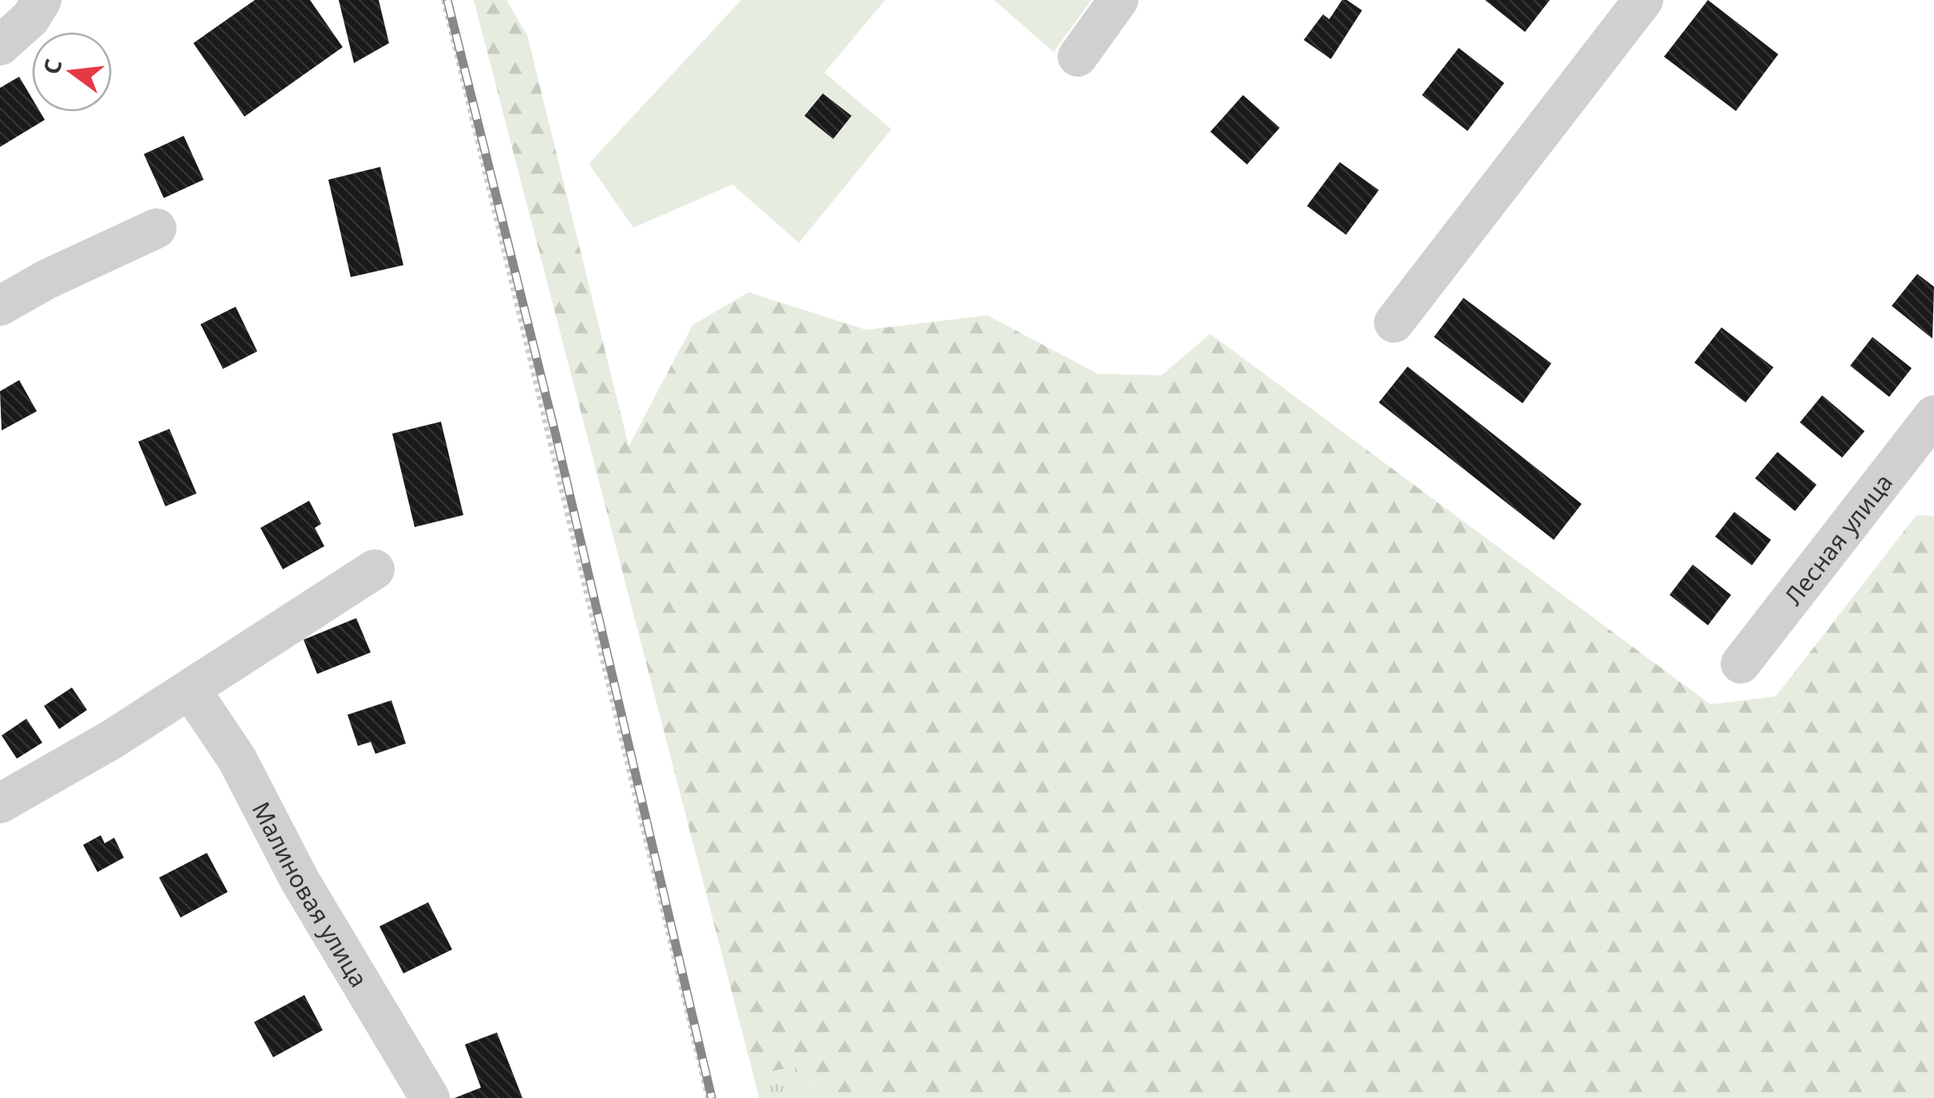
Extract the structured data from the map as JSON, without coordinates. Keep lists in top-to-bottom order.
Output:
{
  "streets": {
    "street": ["Лесная улица", "Малиновая улица"]
  },
  "north": "left"
}
